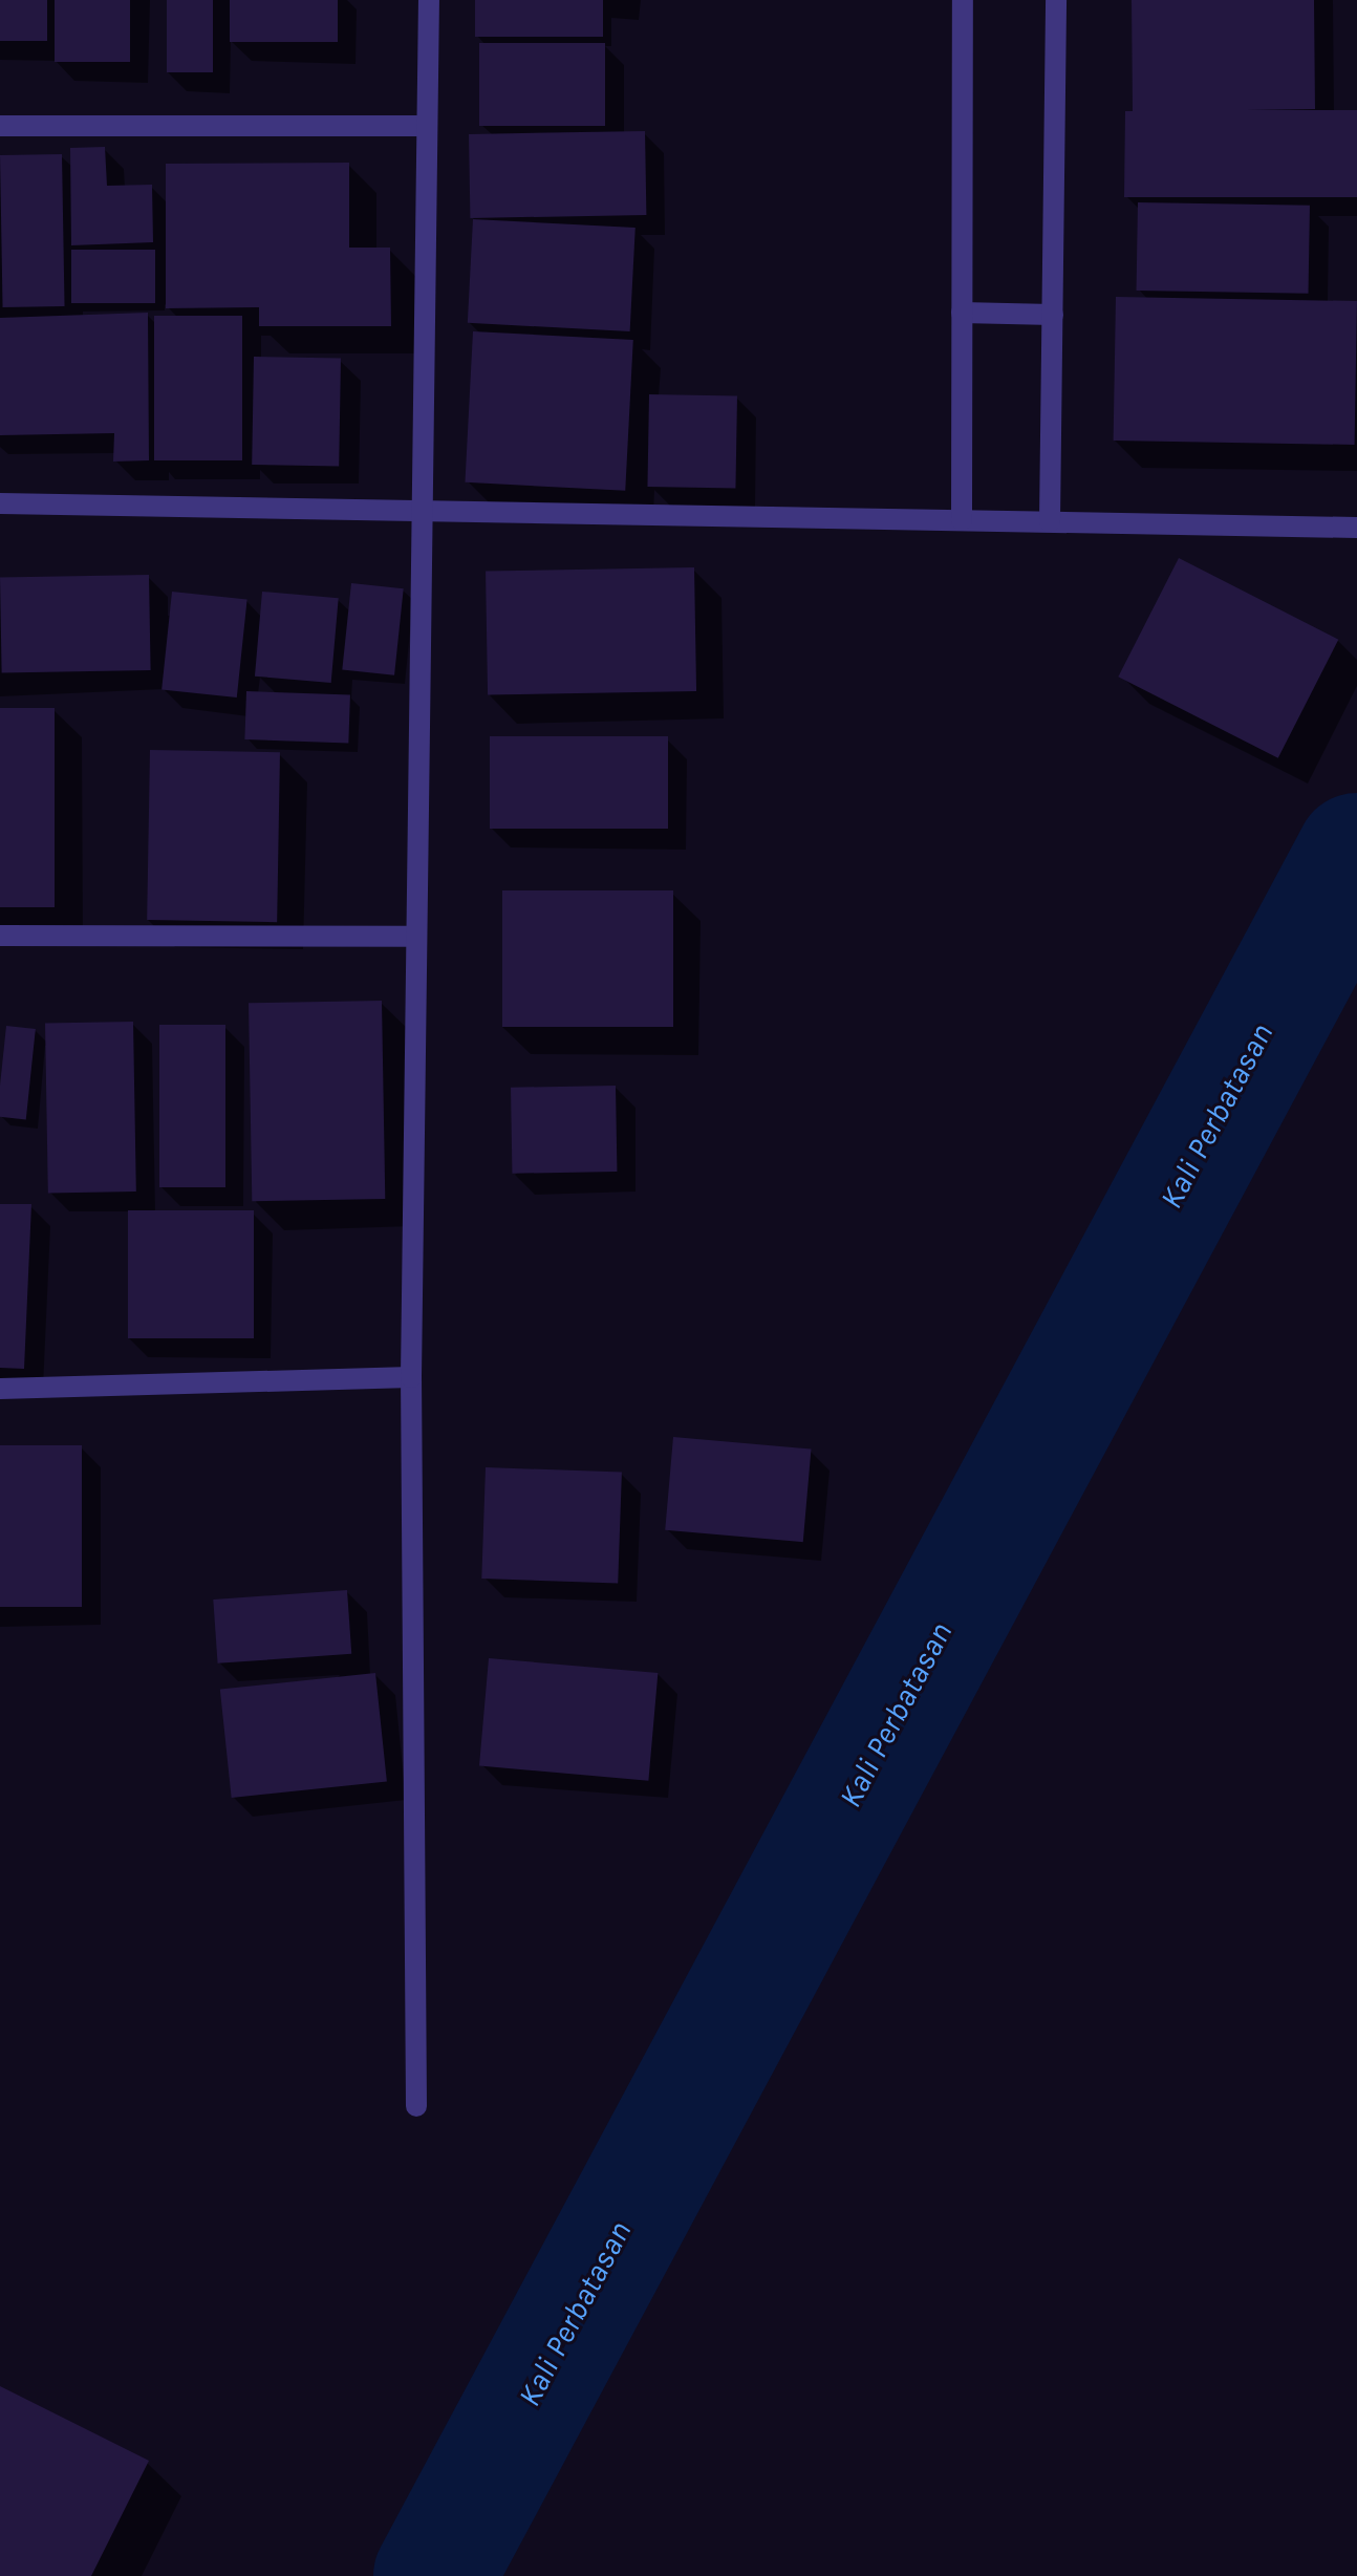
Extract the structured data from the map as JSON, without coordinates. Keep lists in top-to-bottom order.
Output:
{
  "water": ["Kali Perbatasan"]
}
